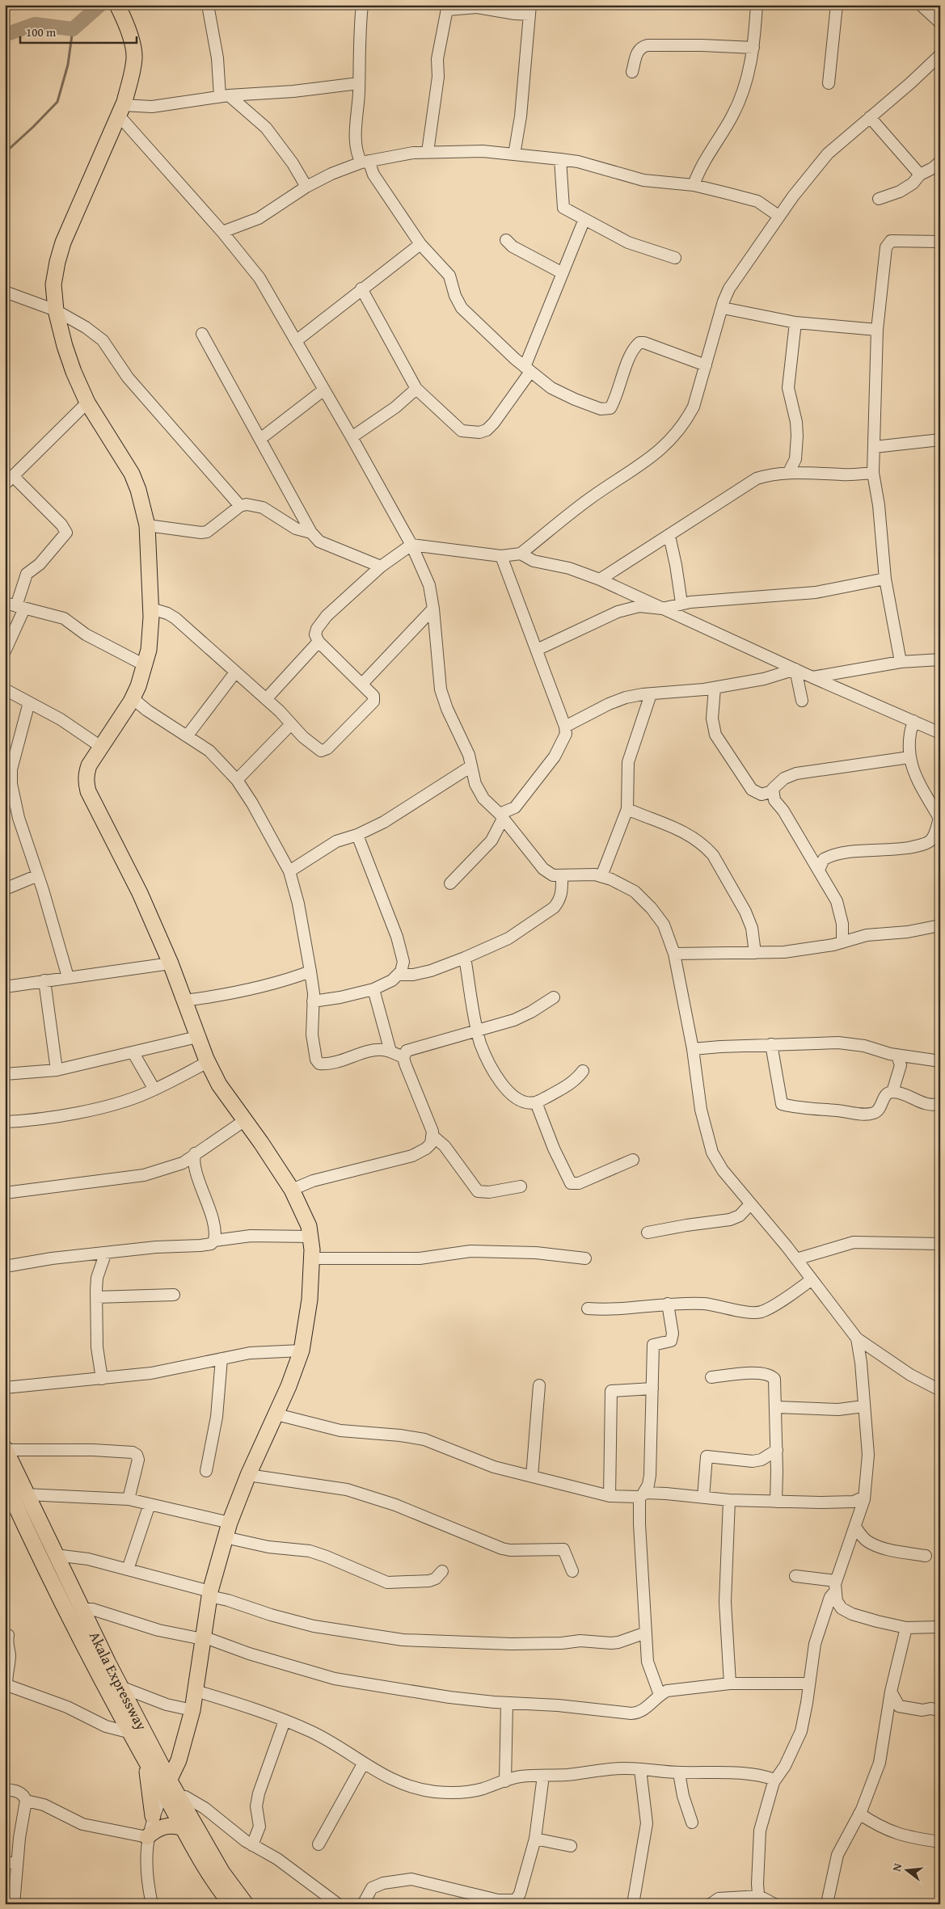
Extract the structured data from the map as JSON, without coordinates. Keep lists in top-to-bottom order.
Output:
{
  "streets": {
    "main road": ["Akala Expressway"]
  },
  "scale_bar": "100 m",
  "north": "left"
}
